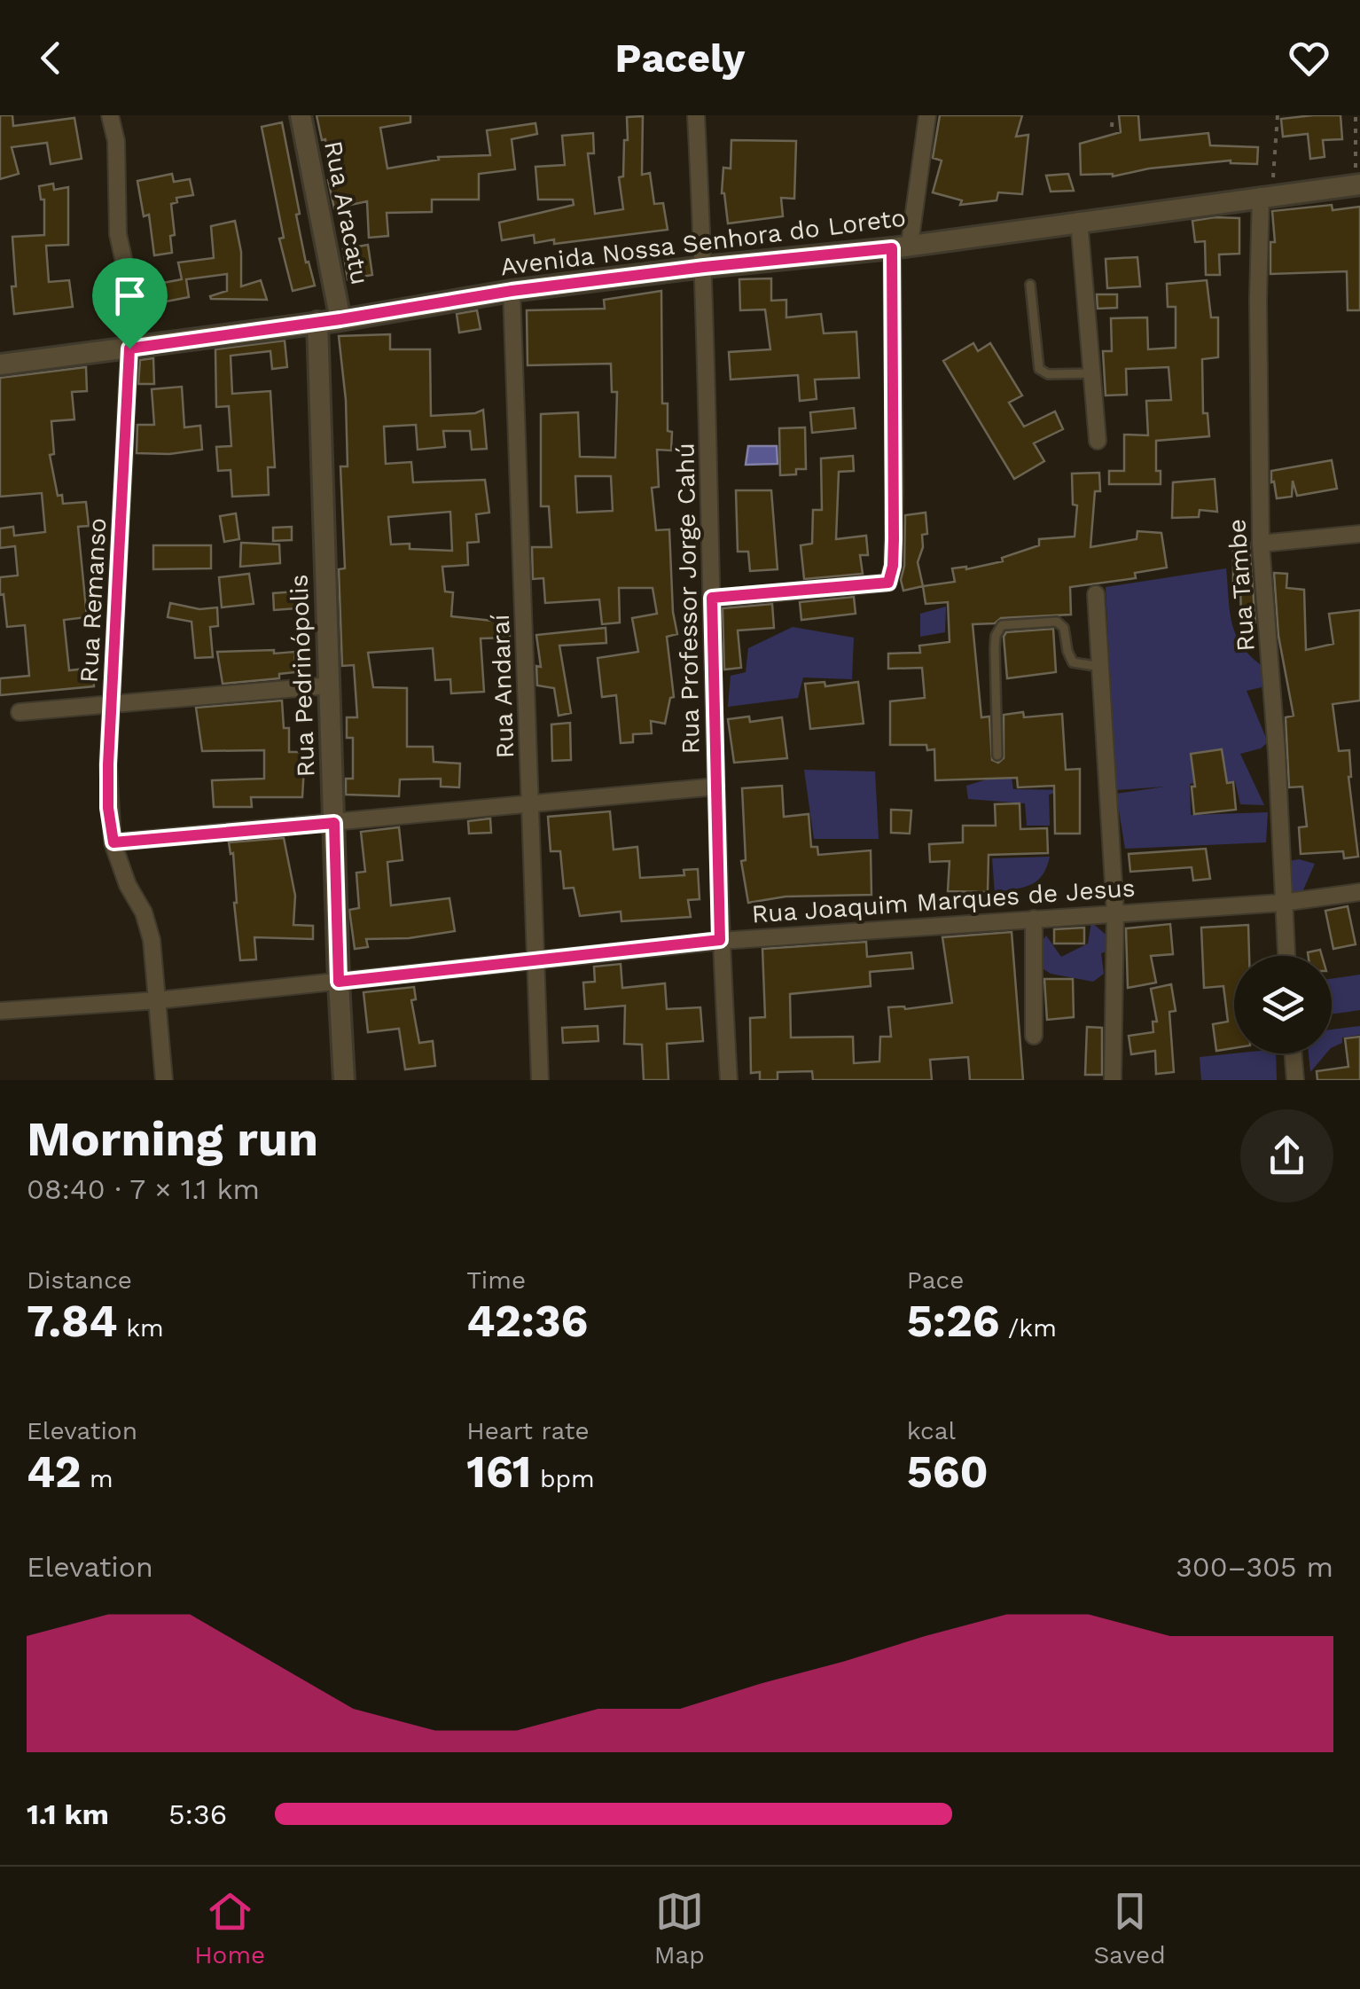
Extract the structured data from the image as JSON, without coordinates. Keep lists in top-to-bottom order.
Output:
{
  "streets": {
    "street": [
      "Rua Aracatu",
      "Avenida Nossa Senhora do Loreto",
      "Rua Tambe",
      "Rua Professor Jorge Cahú",
      "Rua Remanso",
      "Rua Pedrinópolis",
      "Rua Andaraí",
      "Rua Joaquim Marques de Jesus"
    ]
  },
  "crossings": [
    ["Rua Aracatu", "Avenida Nossa Senhora do Loreto"],
    ["Avenida Nossa Senhora do Loreto", "Rua Tambe"],
    ["Avenida Nossa Senhora do Loreto", "Rua Professor Jorge Cahú"],
    ["Avenida Nossa Senhora do Loreto", "Rua Remanso"],
    ["Avenida Nossa Senhora do Loreto", "Rua Pedrinópolis"],
    ["Avenida Nossa Senhora do Loreto", "Rua Andaraí"],
    ["Rua Tambe", "Rua Joaquim Marques de Jesus"],
    ["Rua Professor Jorge Cahú", "Rua Joaquim Marques de Jesus"],
    ["Rua Remanso", "Rua Joaquim Marques de Jesus"],
    ["Rua Pedrinópolis", "Rua Joaquim Marques de Jesus"],
    ["Rua Andaraí", "Rua Joaquim Marques de Jesus"]
  ],
  "page": {
    "header": "Pacely",
    "heading": ["Morning run", "08:40 · 7 × 1.1 km"],
    "stats": [
      ["Distance", "7.84 km"],
      ["Time", "42:36"],
      ["Pace", "5:26 /km"],
      ["Elevation", "42 m"],
      ["Heart rate", "161 bpm"],
      ["kcal", "560"]
    ],
    "chart": ["Elevation", "300–305 m"],
    "list": [
      {
        "name": "1.1 km",
        "note": "5:36"
      }
    ],
    "tabs": ["Home", "Map", "Saved"]
  }
}
